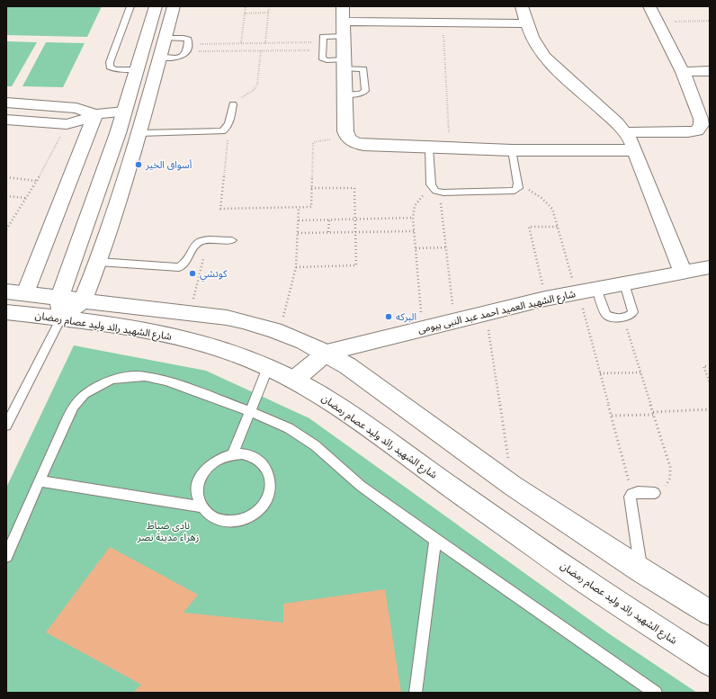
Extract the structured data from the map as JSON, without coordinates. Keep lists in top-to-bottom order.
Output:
{
  "streets": {
    "street": ["شارع الشهيد العميد احمد عبد النبى بيومى", "شارع الشهيد رائد وليد عصام رمضان"]
  },
  "crossings": [
    ["شارع الشهيد العميد احمد عبد النبى بيومى", "شارع الشهيد رائد وليد عصام رمضان"]
  ],
  "parks": ["نادى ضباط زهراء مدينة نصر"],
  "places": ["أسواق الخير", "كوتشي", "البركه"]
}
